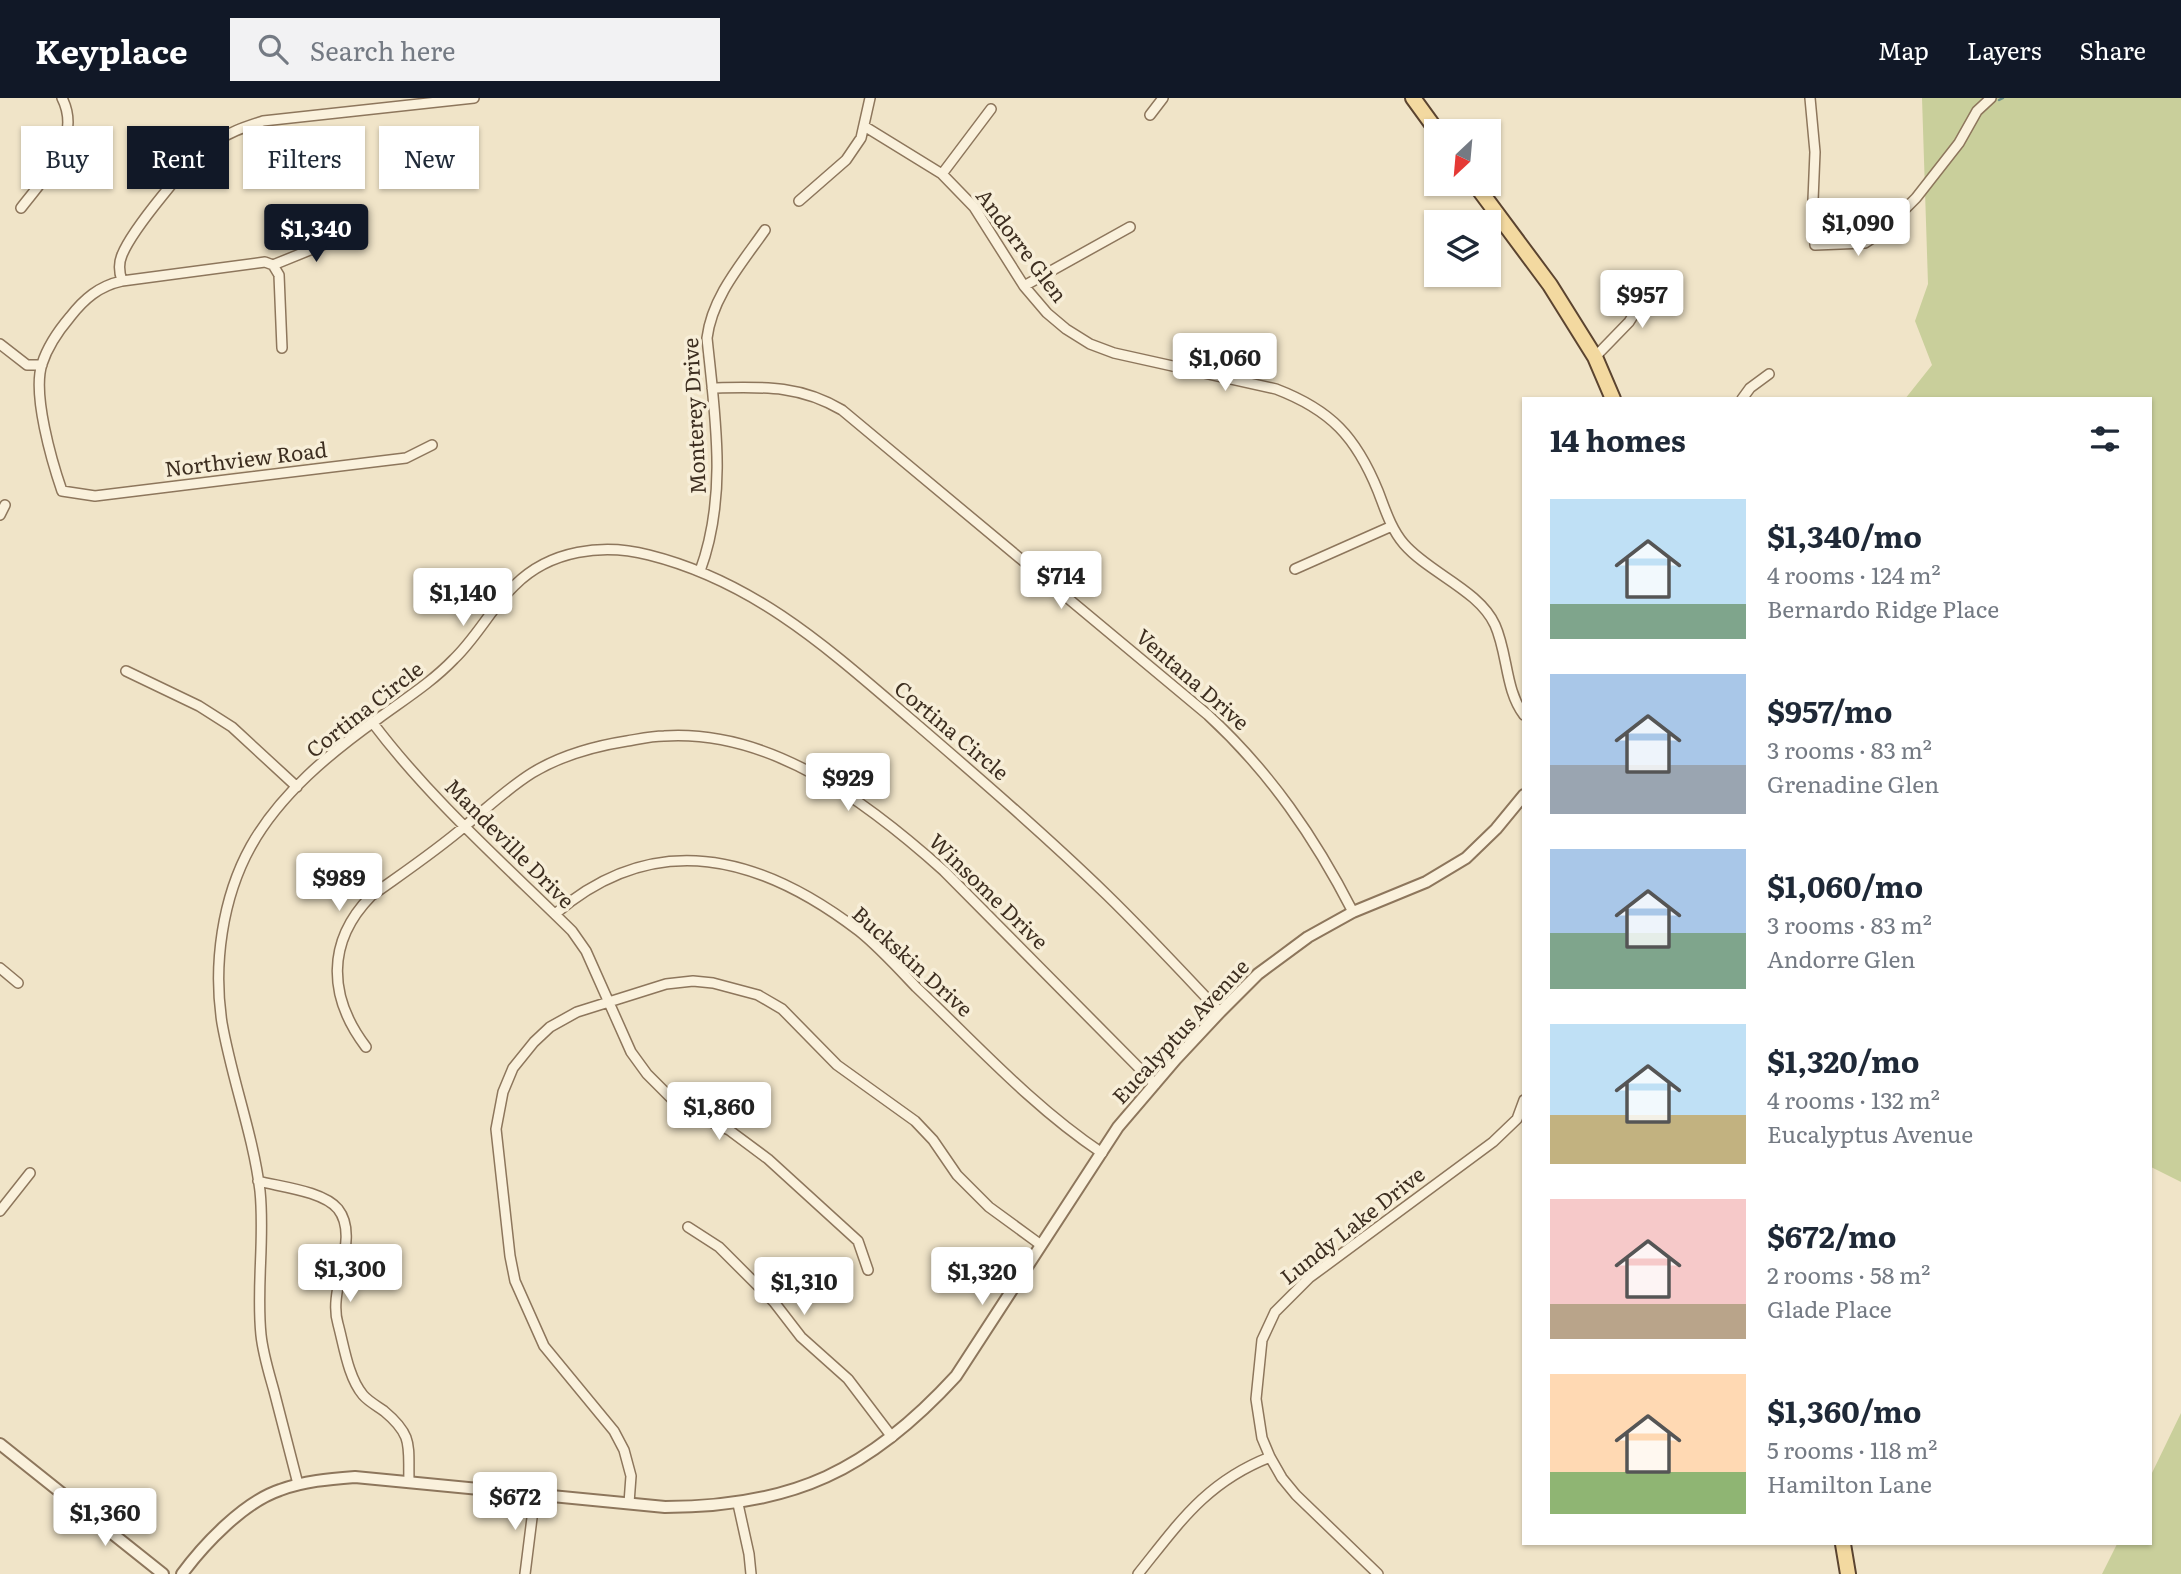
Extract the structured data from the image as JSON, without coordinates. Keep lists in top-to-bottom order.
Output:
{
  "streets": {
    "street": [
      "Andorre Glen",
      "Monterey Drive",
      "Northview Road",
      "Ventana Drive",
      "Cortina Circle",
      "Mandeville Drive",
      "Winsome Drive",
      "Buckskin Drive",
      "Eucalyptus Avenue",
      "Lundy Lake Drive"
    ]
  },
  "crossings": [
    ["Monterey Drive", "Ventana Drive"],
    ["Monterey Drive", "Cortina Circle"],
    ["Ventana Drive", "Eucalyptus Avenue"],
    ["Cortina Circle", "Mandeville Drive"],
    ["Cortina Circle", "Eucalyptus Avenue"],
    ["Mandeville Drive", "Winsome Drive"],
    ["Mandeville Drive", "Buckskin Drive"],
    ["Winsome Drive", "Eucalyptus Avenue"],
    ["Buckskin Drive", "Eucalyptus Avenue"]
  ],
  "north": "bottom left",
  "page": {
    "header": "Keyplace",
    "search": "Search here",
    "nav": ["Map", "Layers", "Share"],
    "chip": [
      "Buy",
      "Rent",
      "Filters",
      "New"
    ],
    "price": [
      "$1,090",
      "$1,340",
      "$957",
      "$1,060",
      "$714",
      "$1,140",
      "$929",
      "$989",
      "$1,860",
      "$1,300",
      "$1,320",
      "$1,310",
      "$672",
      "$1,360"
    ],
    "heading": "14 homes",
    "list": [
      {
        "name": "$1,340/mo",
        "note": "4 rooms · 124 m² · Bernardo Ridge Place"
      },
      {
        "name": "$957/mo",
        "note": "3 rooms · 83 m² · Grenadine Glen"
      },
      {
        "name": "$1,060/mo",
        "note": "3 rooms · 83 m² · Andorre Glen"
      },
      {
        "name": "$1,320/mo",
        "note": "4 rooms · 132 m² · Eucalyptus Avenue"
      },
      {
        "name": "$672/mo",
        "note": "2 rooms · 58 m² · Glade Place"
      },
      {
        "name": "$1,360/mo",
        "note": "5 rooms · 118 m² · Hamilton Lane"
      }
    ]
  }
}
